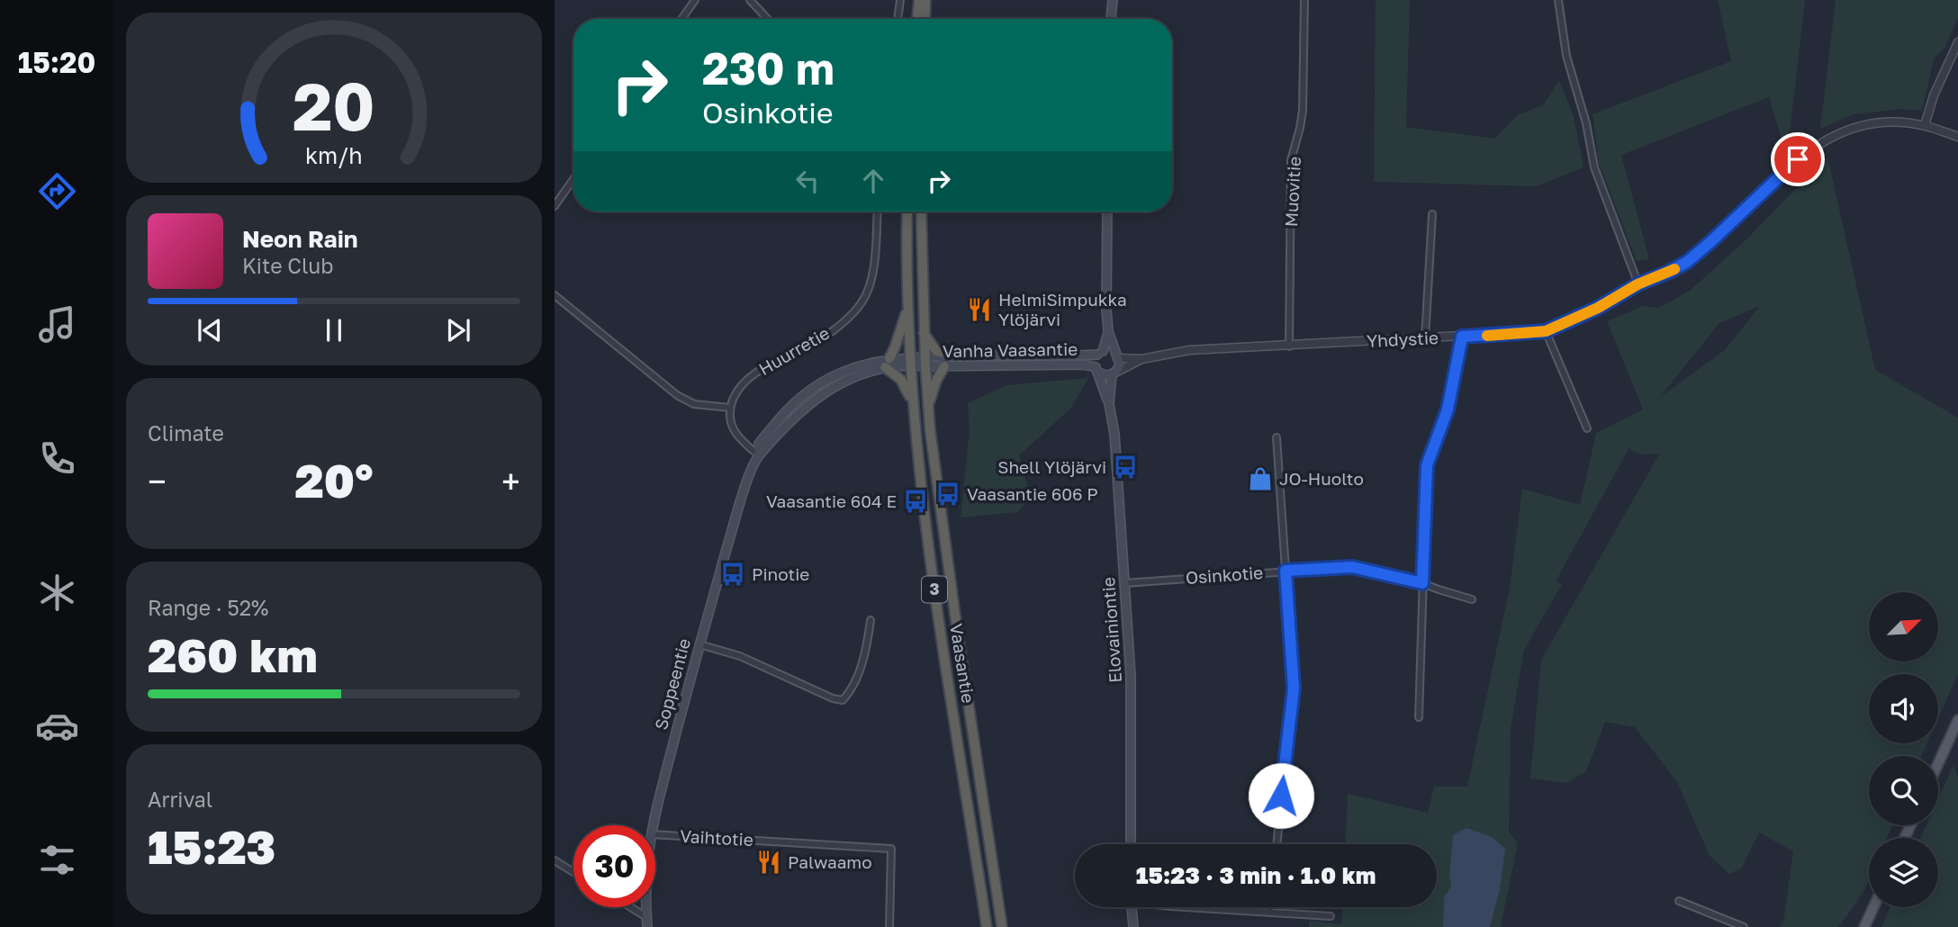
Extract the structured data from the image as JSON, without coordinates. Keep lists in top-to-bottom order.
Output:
{
  "streets": {
    "highway": ["3", "Vaasantie"],
    "main road": ["Vanha Vaasantie", "Elovainiontie", "Soppeentie"],
    "street": [
      "Muovitie",
      "Yhdystie",
      "Huurretie",
      "Osinkotie",
      "Vaihtotie"
    ]
  },
  "crossings": [
    ["Muovitie", "Yhdystie"],
    ["Yhdystie", "Vanha Vaasantie"],
    ["Yhdystie", "Elovainiontie"],
    ["Vanha Vaasantie", "Elovainiontie"],
    ["Vanha Vaasantie", "Vaasantie"],
    ["Vanha Vaasantie", "Soppeentie"],
    ["Osinkotie", "Elovainiontie"],
    ["Vaasantie", "Soppeentie"]
  ],
  "places": {
    "restaurant": ["HelmiSimpukka Ylöjärvi", "Palwaamo"],
    "bus stop": [
      "Shell Ylöjärvi",
      "Vaasantie 606 P",
      "Vaasantie 604 E",
      "Pinotie"
    ],
    "shop": ["JO-Huolto"]
  },
  "north": "top right",
  "page": {
    "tabs": "15:20",
    "turn": ["230 m", "Osinkotie"],
    "song": ["Neon Rain", "Kite Club"],
    "tile": [
      "Climate",
      ["Range · 52%", "260 km"],
      ["Arrival", "15:23"]
    ],
    "heat": ["−", "20°", "+"],
    "limit": "30",
    "trip": "15:23 · 3 min · 1.0 km",
    "gauge": ["20", "km/h"]
  }
}
